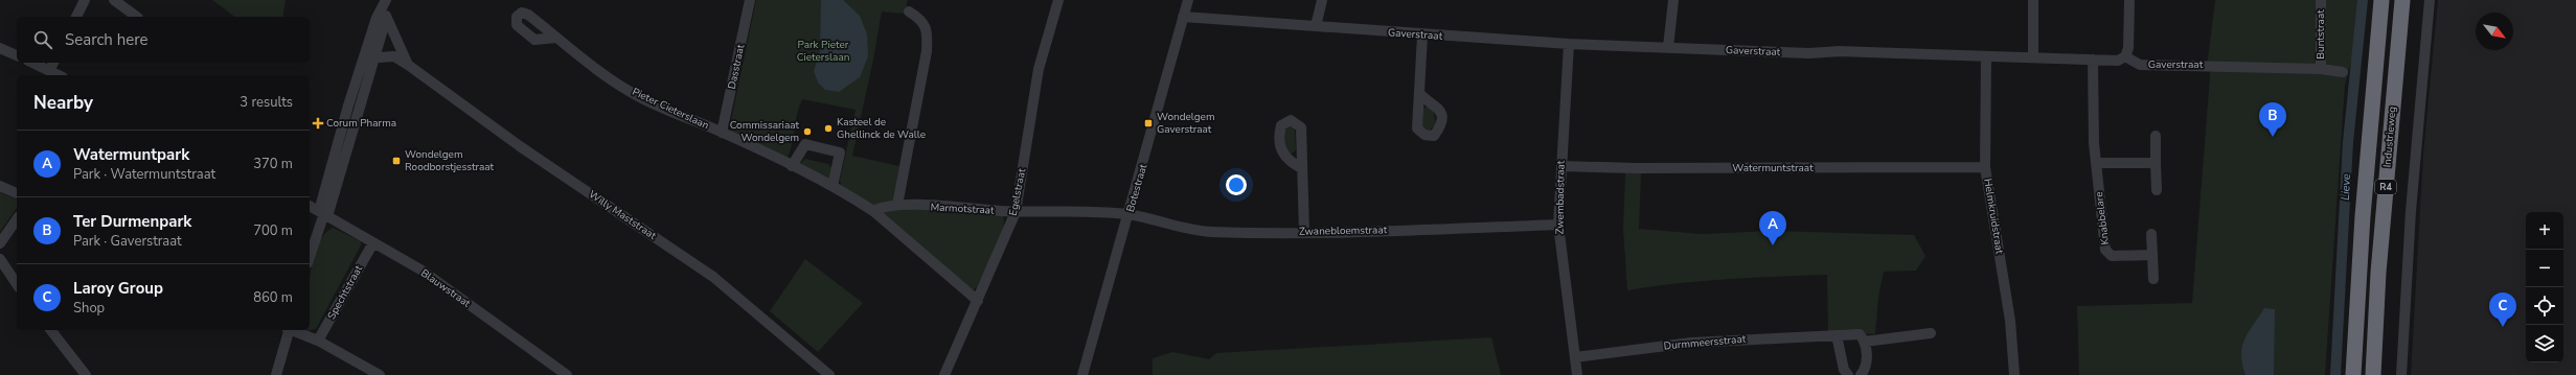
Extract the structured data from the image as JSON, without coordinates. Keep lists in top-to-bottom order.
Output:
{
  "streets": {
    "highway": ["Industrieweg", "R4"],
    "street": [
      "Gaverstraat",
      "Buntstraat",
      "Dasstraat",
      "Pieter Cieterslaan",
      "Watermuntstraat",
      "Botestraat",
      "Egelstraat",
      "Zwembadstraat",
      "Marmotstraat",
      "Willy Maststraat",
      "Helmkruidstraat",
      "Knabbelare",
      "Zwanebloemstraat",
      "Blauwstraat",
      "Spechtstraat",
      "Durmmeersstraat"
    ]
  },
  "crossings": [
    ["Gaverstraat", "Buntstraat"],
    ["Gaverstraat", "Botestraat"],
    ["Gaverstraat", "Zwembadstraat"],
    ["Gaverstraat", "Helmkruidstraat"],
    ["Gaverstraat", "Knabbelare"],
    ["Dasstraat", "Pieter Cieterslaan"],
    ["Pieter Cieterslaan", "Egelstraat"],
    ["Pieter Cieterslaan", "Marmotstraat"],
    ["Watermuntstraat", "Zwembadstraat"],
    ["Watermuntstraat", "Helmkruidstraat"],
    ["Botestraat", "Marmotstraat"],
    ["Botestraat", "Zwanebloemstraat"],
    ["Egelstraat", "Marmotstraat"],
    ["Zwembadstraat", "Zwanebloemstraat"],
    ["Zwembadstraat", "Durmmeersstraat"],
    ["Marmotstraat", "Zwanebloemstraat"],
    ["Blauwstraat", "Spechtstraat"]
  ],
  "water": ["Lieve"],
  "parks": ["Park Pieter Cieterslaan"],
  "places": {
    "health": ["Corum Pharma"],
    "transit": ["Wondelgem Gaverstraat", "Wondelgem Roodborstjesstraat"],
    "other": ["Kasteel de Ghellinck de Walle", "Commissariaat Wondelgem"]
  },
  "north": "bottom right",
  "page": {
    "search": "Search here",
    "heading": ["Nearby", "3 results"],
    "pins": ["B", "A", "C"],
    "list": [
      {
        "mark": "A",
        "name": "Watermuntpark",
        "note": "Park · Watermuntstraat",
        "value": "370 m"
      },
      {
        "mark": "B",
        "name": "Ter Durmenpark",
        "note": "Park · Gaverstraat",
        "value": "700 m"
      },
      {
        "mark": "C",
        "name": "Laroy Group",
        "note": "Shop",
        "value": "860 m"
      }
    ],
    "map_buttons": ["+", "−"]
  }
}
